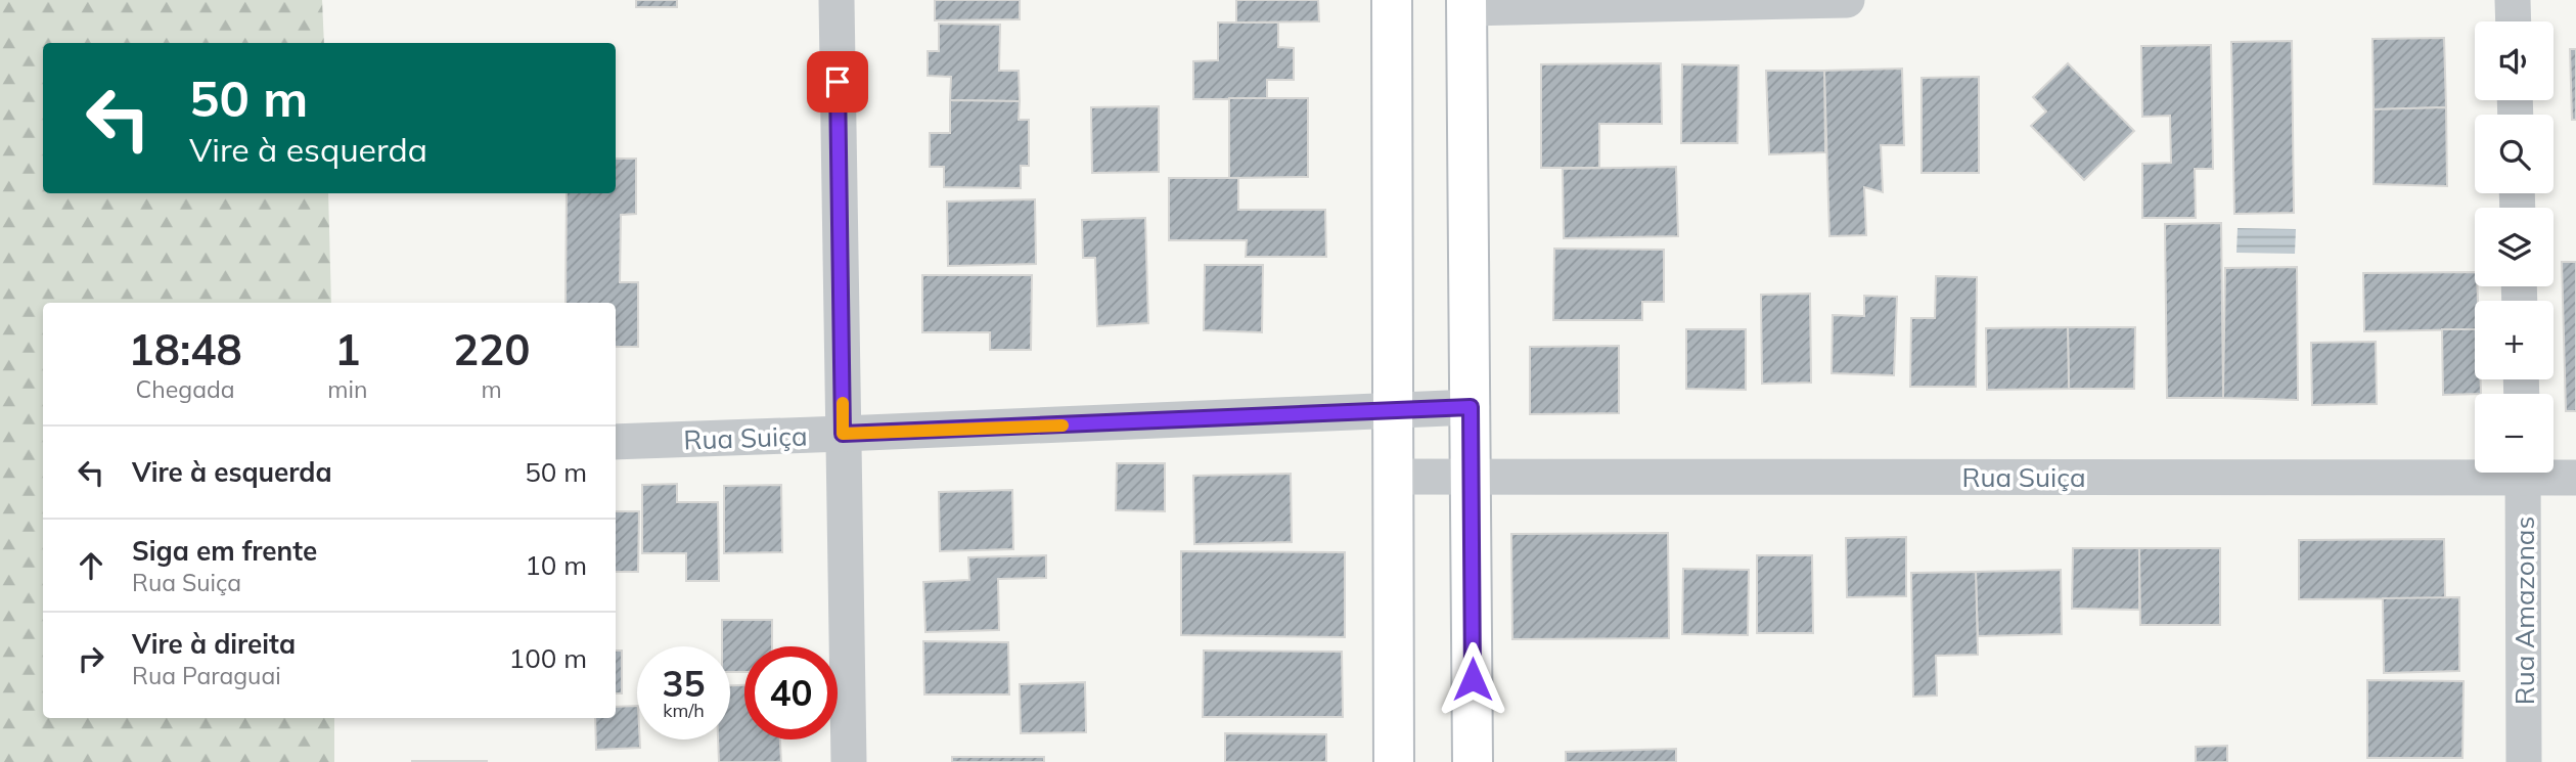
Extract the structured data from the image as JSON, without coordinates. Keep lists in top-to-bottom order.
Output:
{
  "streets": {
    "street": ["Rua Suiça", "Rua Amazonas"]
  },
  "page": {
    "map_buttons": ["+", "−"],
    "turn": ["50 m", "Vire à esquerda"],
    "eta": [
      "18:48",
      "Chegada",
      "1",
      "min",
      "220",
      "m"
    ],
    "list": [
      {
        "name": "Vire à esquerda",
        "value": "50 m"
      },
      {
        "name": "Siga em frente",
        "note": "Rua Suiça",
        "value": "10 m"
      },
      {
        "name": "Vire à direita",
        "note": "Rua Paraguai",
        "value": "100 m"
      }
    ],
    "speed": "35 km/h",
    "limit": "40"
  }
}
